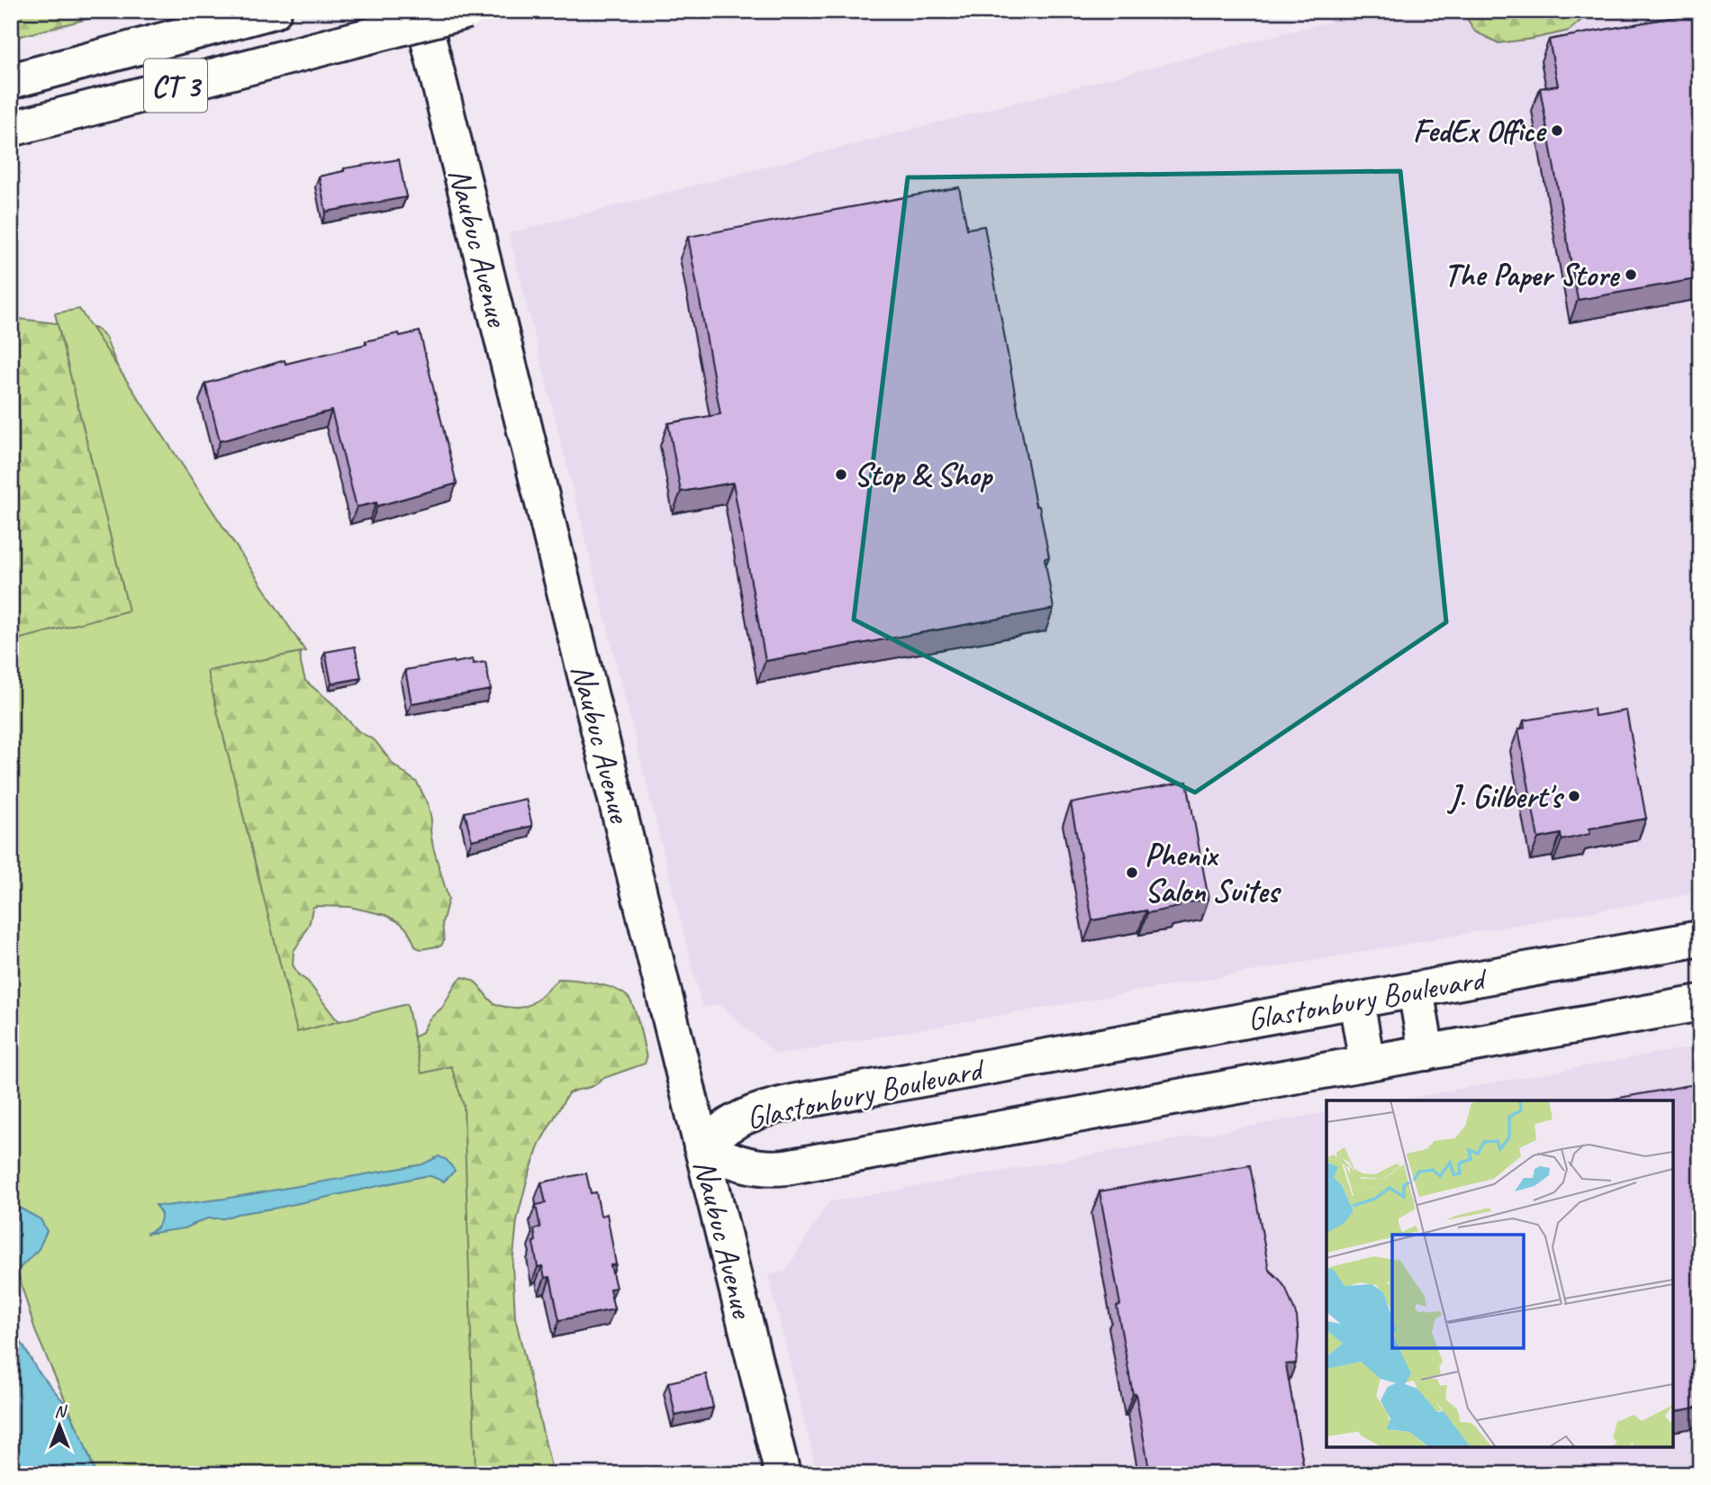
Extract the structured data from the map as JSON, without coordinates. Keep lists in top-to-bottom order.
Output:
{
  "streets": {
    "main road": ["CT 3", "Naubuc Avenue", "Glastonbury Boulevard"]
  },
  "crossings": [
    ["Naubuc Avenue", "Glastonbury Boulevard"]
  ],
  "places": [
    "FedEx Office",
    "The Paper Store",
    "Stop & Shop",
    "J. Gilbert's",
    "Phenix Salon Suites"
  ],
  "north": "top"
}
